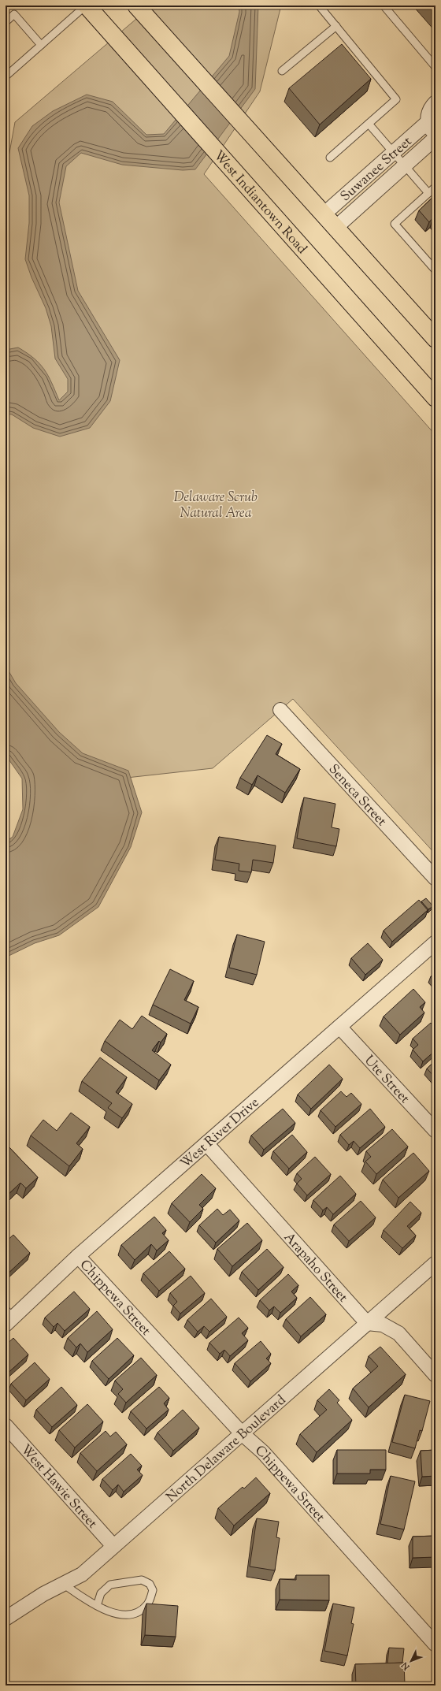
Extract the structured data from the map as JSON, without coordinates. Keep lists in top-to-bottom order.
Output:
{
  "streets": {
    "main road": ["West Indiantown Road"],
    "street": [
      "Suwanee Street",
      "Seneca Street",
      "Ute Street",
      "West River Drive",
      "Arapaho Street",
      "Chippewa Street",
      "North Delaware Boulevard",
      "West Hawie Street"
    ]
  },
  "crossings": [
    ["Ute Street", "West River Drive"],
    ["West River Drive", "Arapaho Street"],
    ["West River Drive", "Chippewa Street"],
    ["Arapaho Street", "North Delaware Boulevard"],
    ["Chippewa Street", "North Delaware Boulevard"],
    ["North Delaware Boulevard", "West Hawie Street"]
  ],
  "parks": ["Delaware Scrub Natural Area"],
  "north": "bottom left"
}
